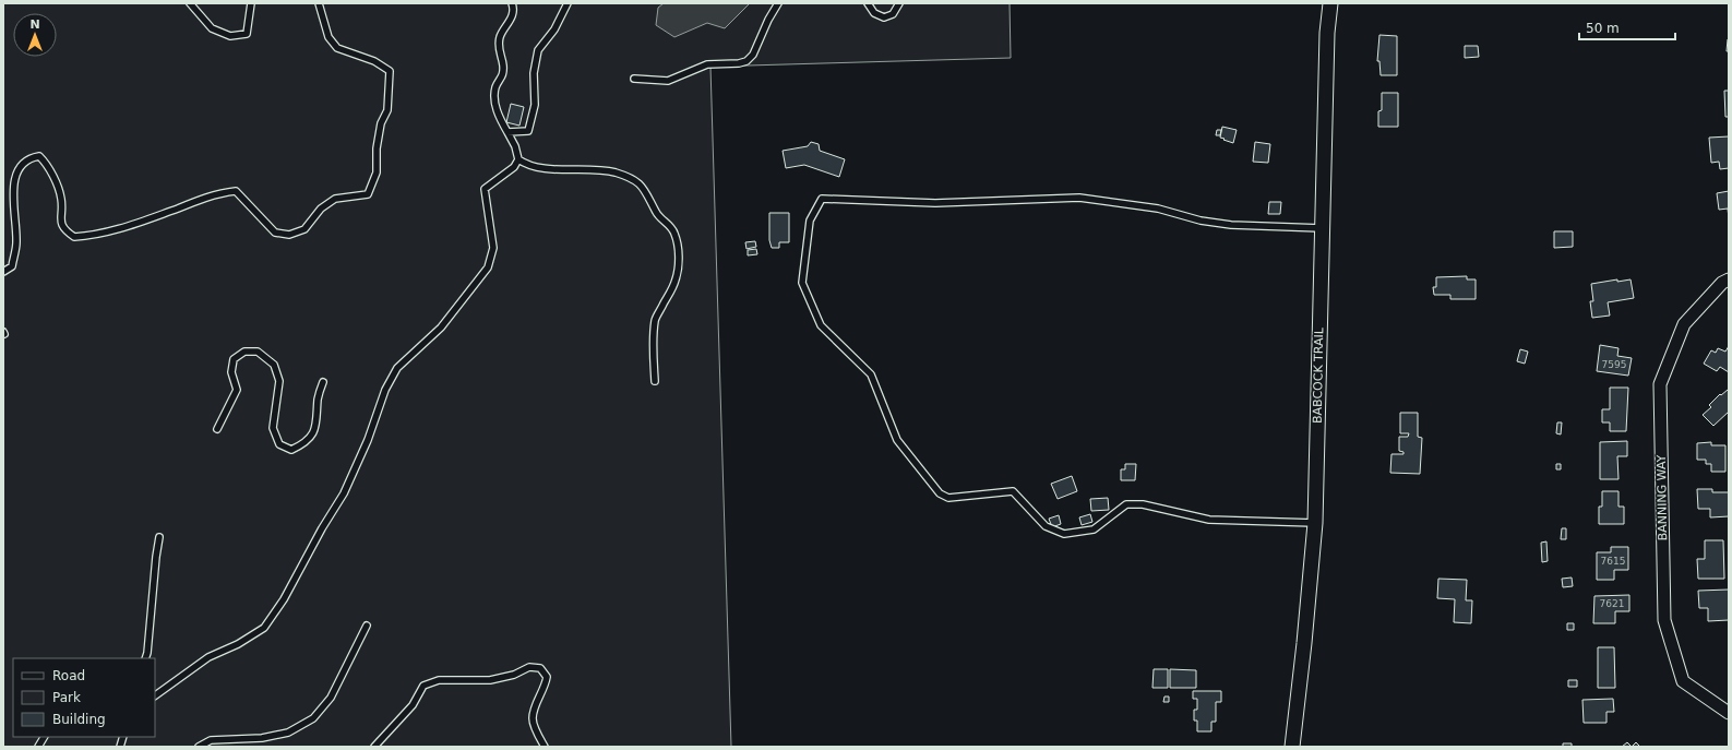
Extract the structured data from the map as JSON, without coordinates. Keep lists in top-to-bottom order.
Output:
{
  "streets": {
    "street": ["BABCOCK TRAIL", "BANNING WAY"]
  },
  "house_numbers": ["7595", "7615", "7621"],
  "legend": ["Road", "Park", "Building"],
  "scale_bar": "50 m",
  "north": "top"
}
